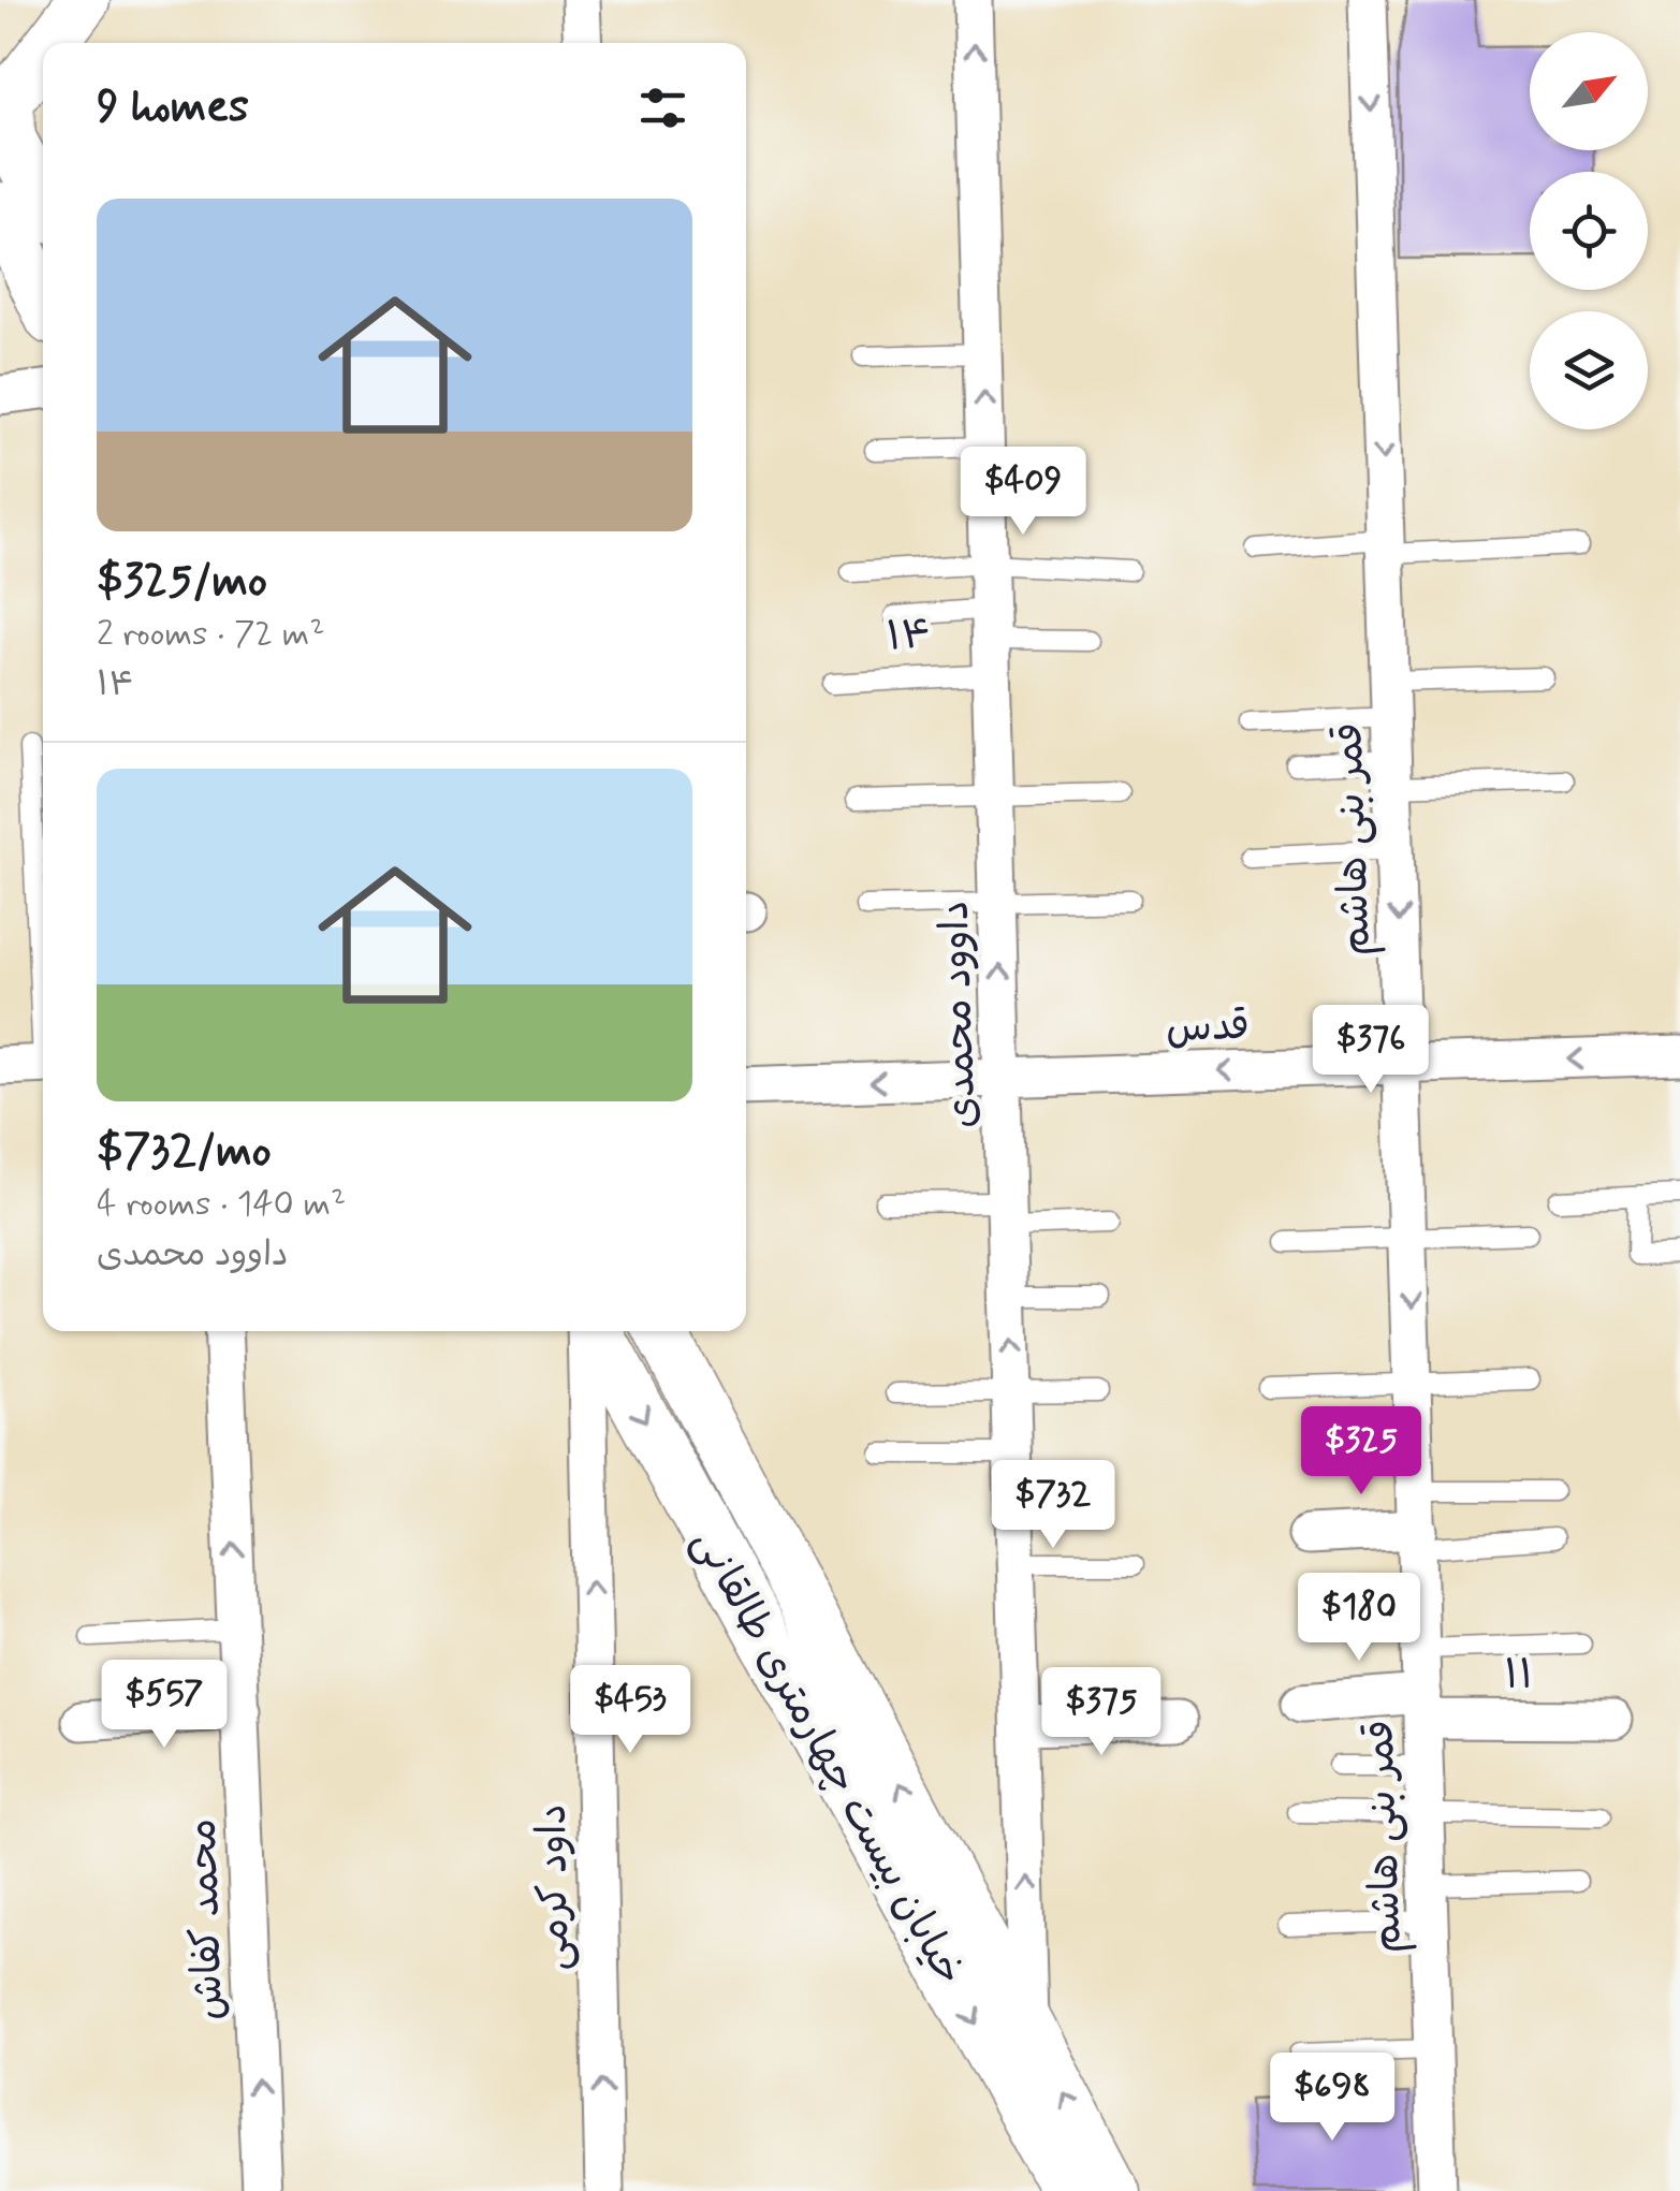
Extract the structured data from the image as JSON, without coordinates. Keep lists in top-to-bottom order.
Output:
{
  "streets": {
    "main road": ["خیابان بیست چهارمتری طالقانی"],
    "street": [
      "قمر بنی هاشم",
      "داوود محمدی",
      "قدس",
      "۱۱",
      "داود کرمی",
      "محمد کفاش"
    ],
    "lane": ["۱۴"]
  },
  "crossings": [
    ["۱۴", "داوود محمدی"],
    ["قمر بنی هاشم", "قدس"],
    ["قمر بنی هاشم", "۱۱"],
    ["داوود محمدی", "قدس"]
  ],
  "one_way": [
    "قمر بنی هاشم",
    "داوود محمدی",
    "قدس",
    "داود کرمی",
    "محمد کفاش"
  ],
  "north": "top right",
  "page": {
    "heading": "9 homes",
    "list": [
      {
        "name": "$325/mo",
        "note": "2 rooms · 72 m² · ۱۴"
      },
      {
        "name": "$732/mo",
        "note": "4 rooms · 140 m² · داوود محمدی"
      }
    ],
    "price": [
      "$409",
      "$376",
      "$325",
      "$732",
      "$180",
      "$557",
      "$453",
      "$375",
      "$698"
    ]
  }
}
